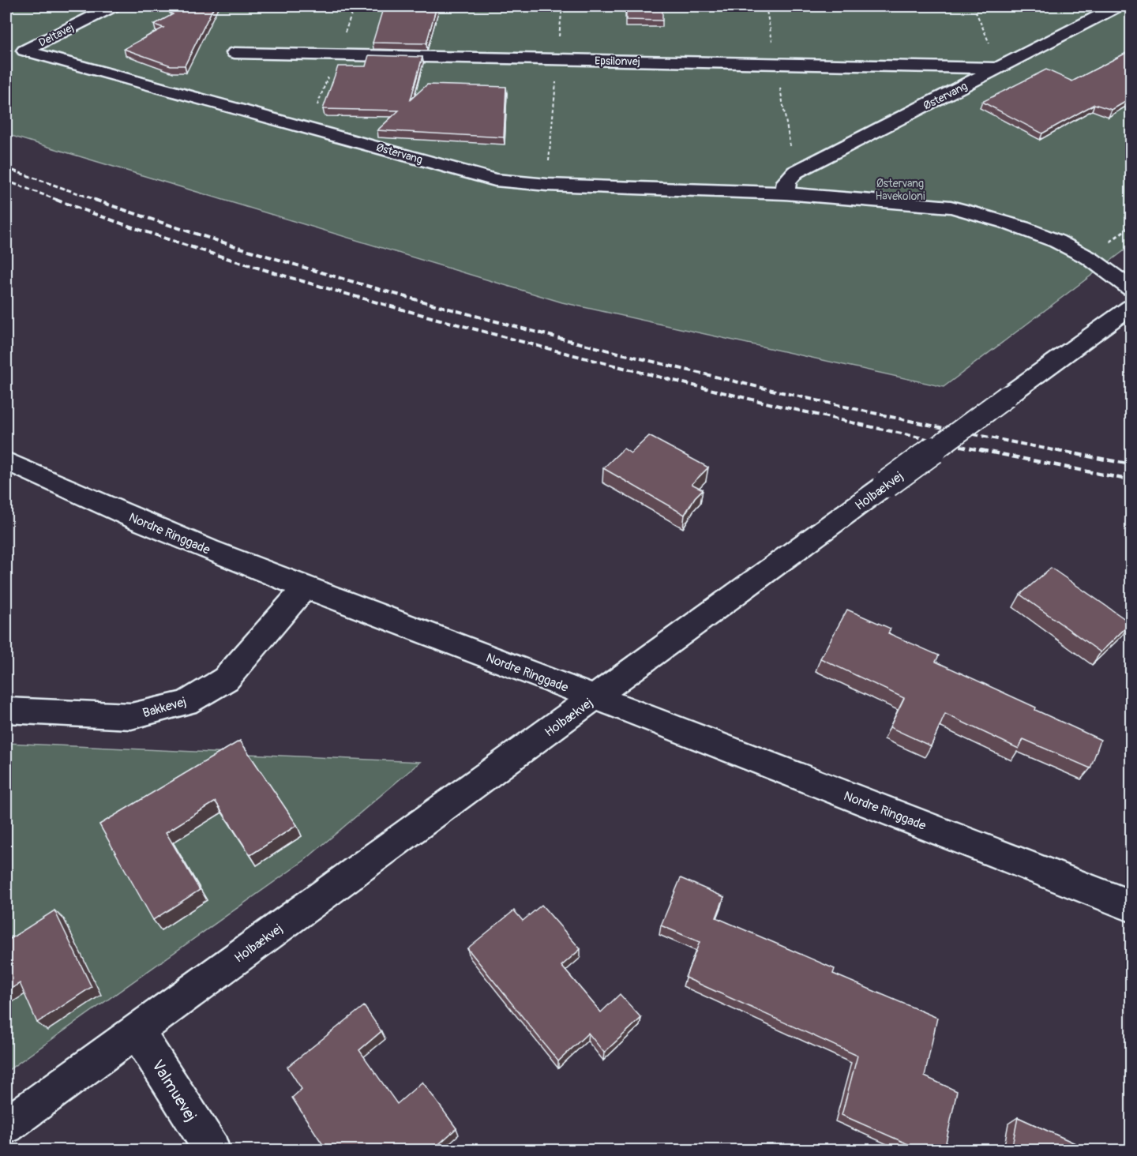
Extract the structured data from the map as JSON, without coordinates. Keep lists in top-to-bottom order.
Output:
{
  "streets": {
    "street": [
      "Deltavej",
      "Epsilonvej",
      "Østervang",
      "Holbækvej",
      "Nordre Ringgade",
      "Bakkevej",
      "Valmuevej"
    ]
  },
  "crossings": [
    ["Deltavej", "Østervang"],
    ["Epsilonvej", "Østervang"],
    ["Holbækvej", "Nordre Ringgade"],
    ["Holbækvej", "Valmuevej"],
    ["Nordre Ringgade", "Bakkevej"]
  ],
  "parks": ["Østervang Havekoloni"]
}
